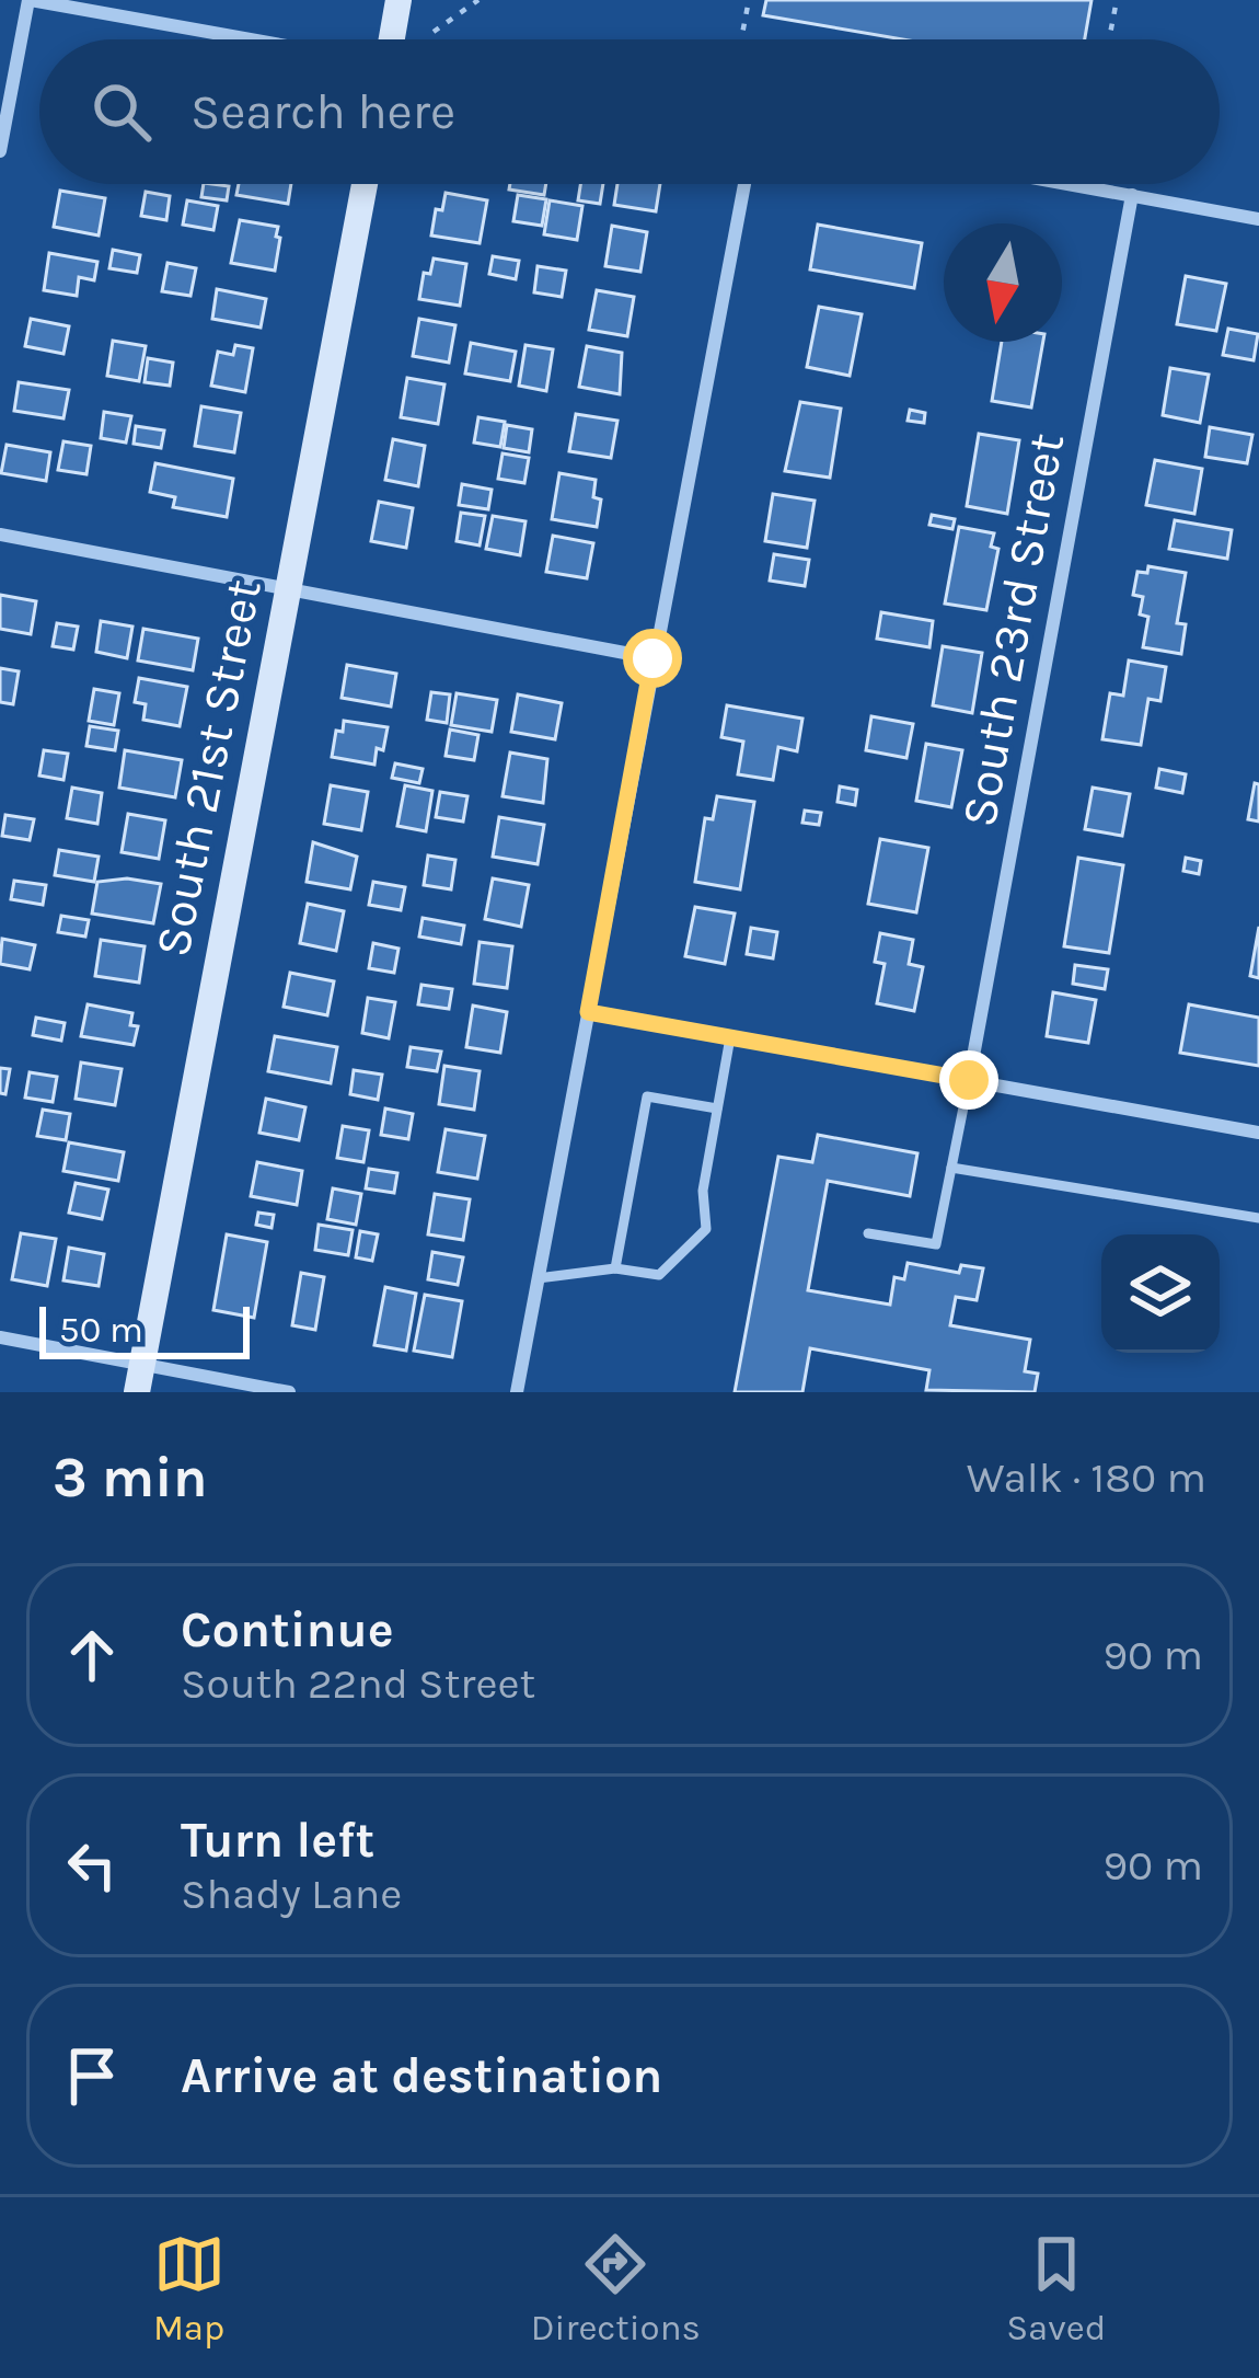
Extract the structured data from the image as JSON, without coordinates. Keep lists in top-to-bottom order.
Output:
{
  "streets": {
    "street": ["South 23rd Street", "South 21st Street"]
  },
  "scale_bar": "50 m",
  "north": "bottom",
  "page": {
    "search": "Search here",
    "scale": "50 m",
    "heading": ["3 min", "Walk · 180 m"],
    "list": [
      ["Continue", "South 22nd Street", "90 m"],
      ["Turn left", "Shady Lane", "90 m"],
      "Arrive at destination"
    ],
    "nav": ["Map", "Directions", "Saved"]
  }
}
